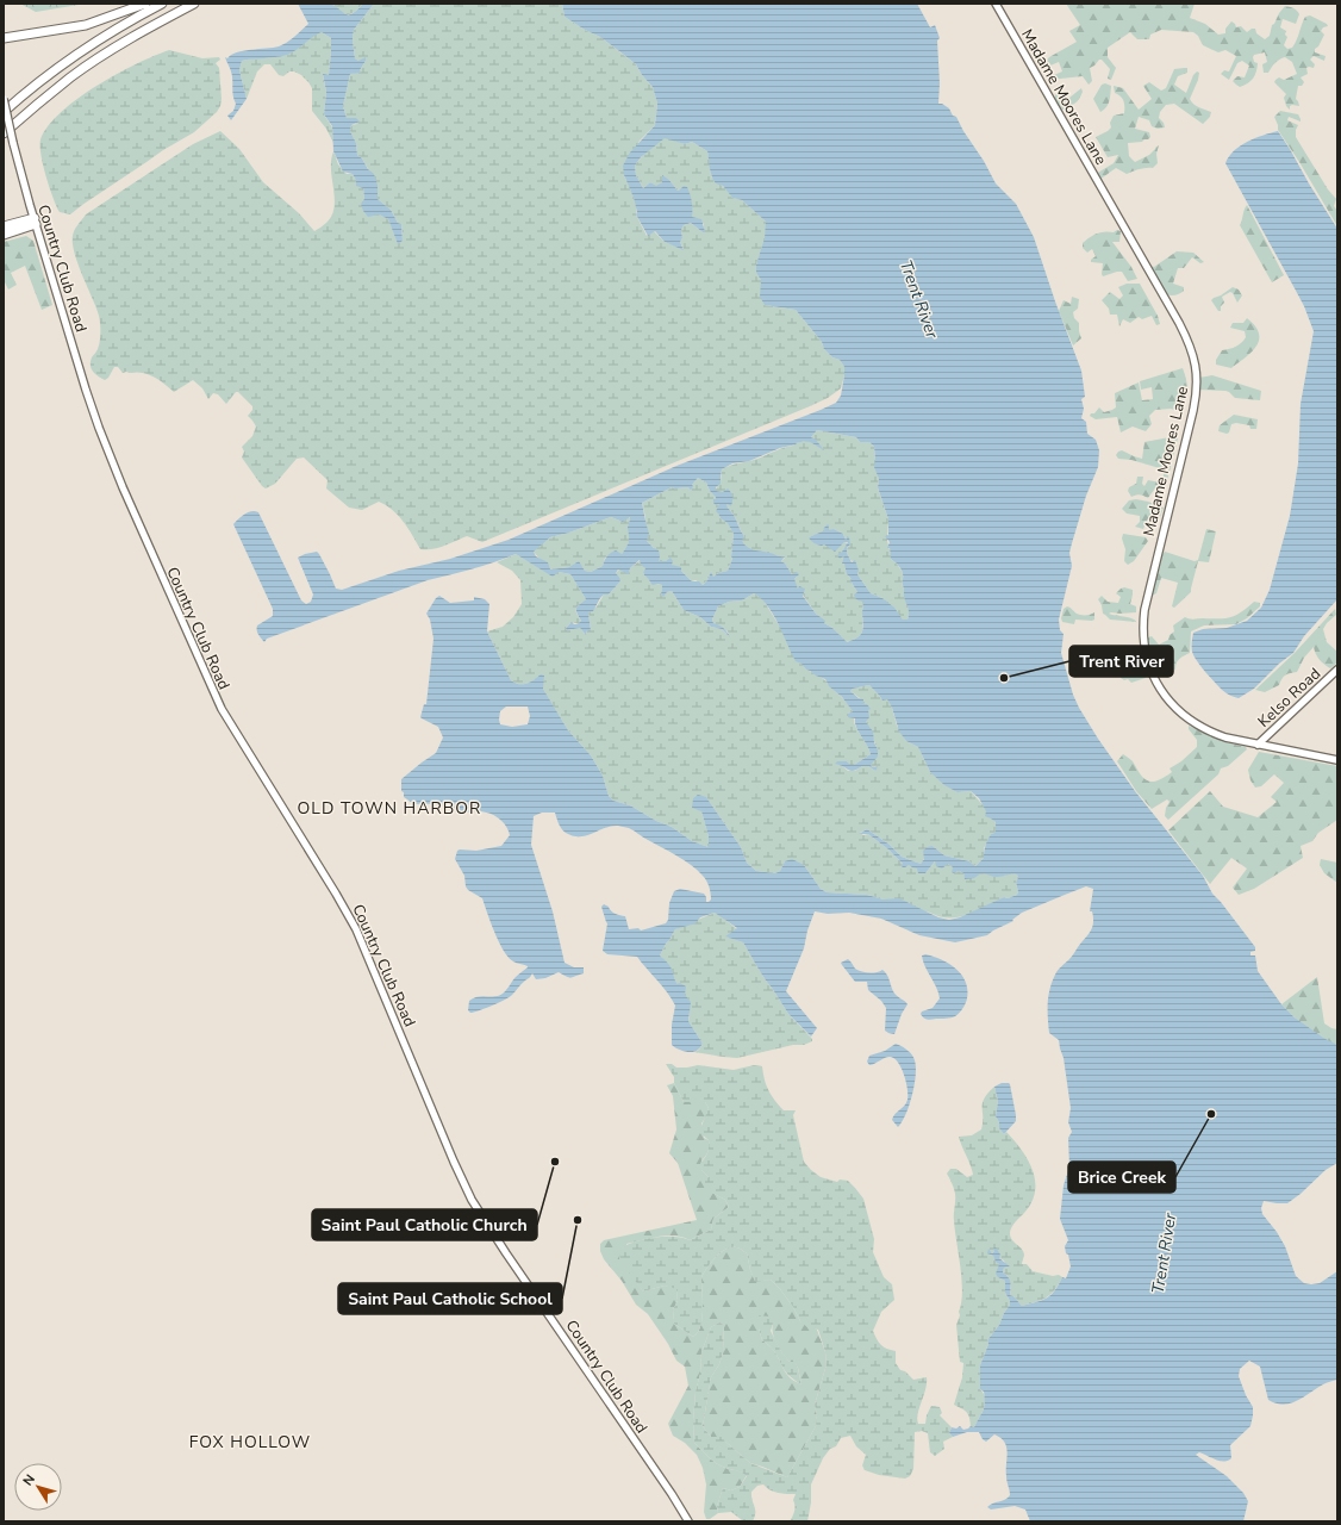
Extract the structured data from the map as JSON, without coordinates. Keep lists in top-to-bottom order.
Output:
{
  "streets": {
    "street": ["Madame Moores Lane", "Country Club Road", "Kelso Road"]
  },
  "crossings": [
    ["Madame Moores Lane", "Kelso Road"]
  ],
  "districts": ["OLD TOWN HARBOR", "FOX HOLLOW"],
  "water": ["Trent River"],
  "places": [
    "Trent River",
    "Brice Creek",
    "Saint Paul Catholic Church",
    "Saint Paul Catholic School"
  ],
  "north": "top left"
}
